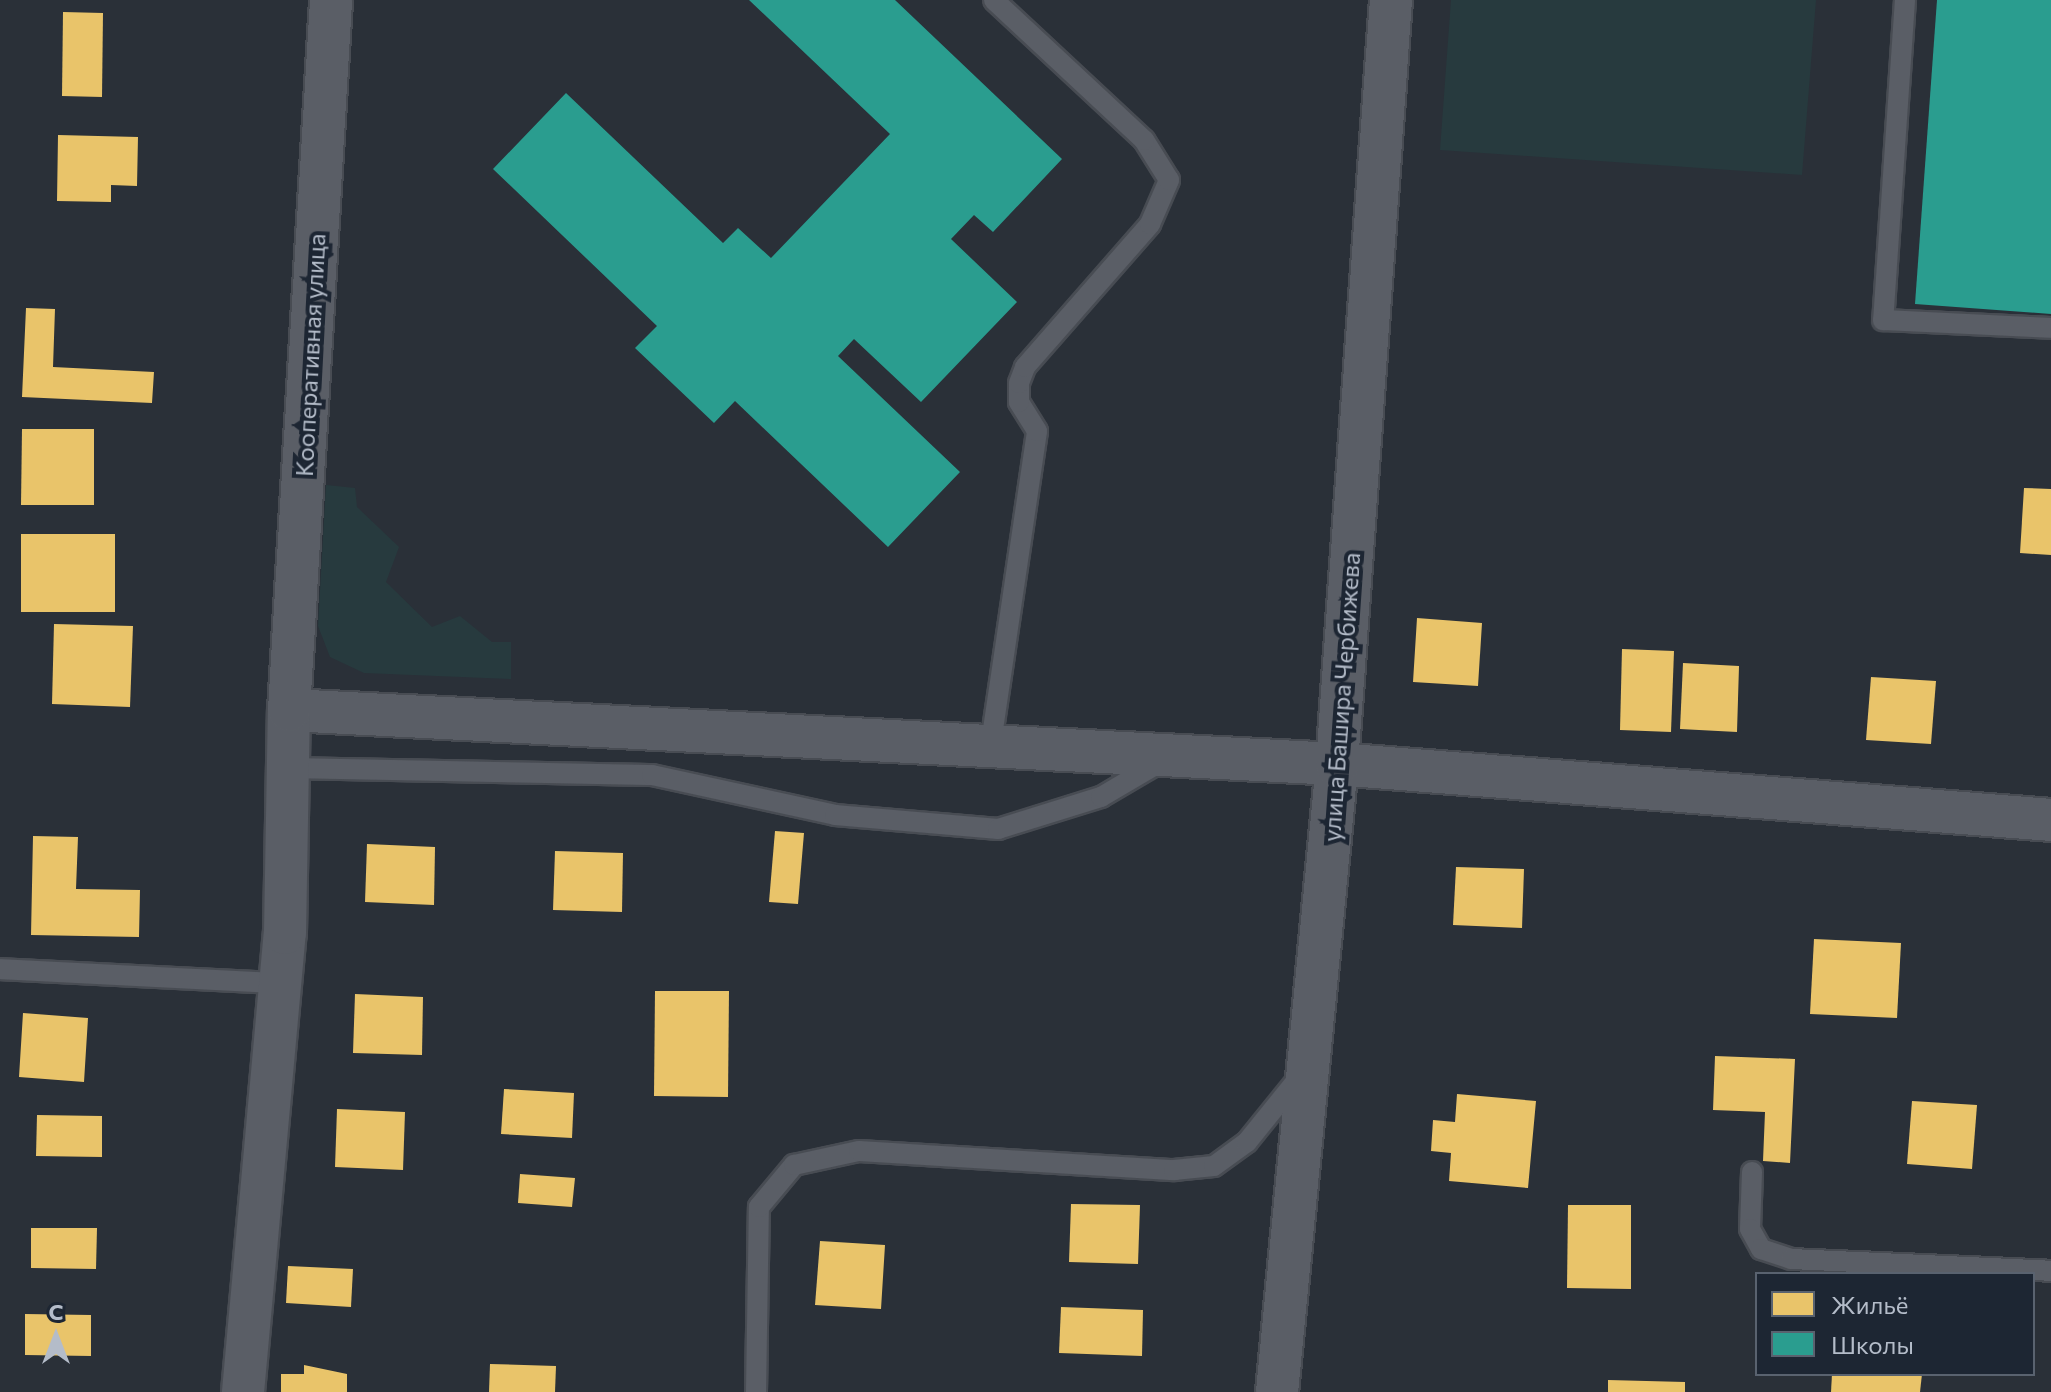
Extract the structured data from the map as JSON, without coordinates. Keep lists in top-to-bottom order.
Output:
{
  "streets": {
    "street": ["Кооперативная улица", "улица Башира Чербижева"]
  },
  "legend": ["Жильё", "Школы"],
  "north": "top"
}
